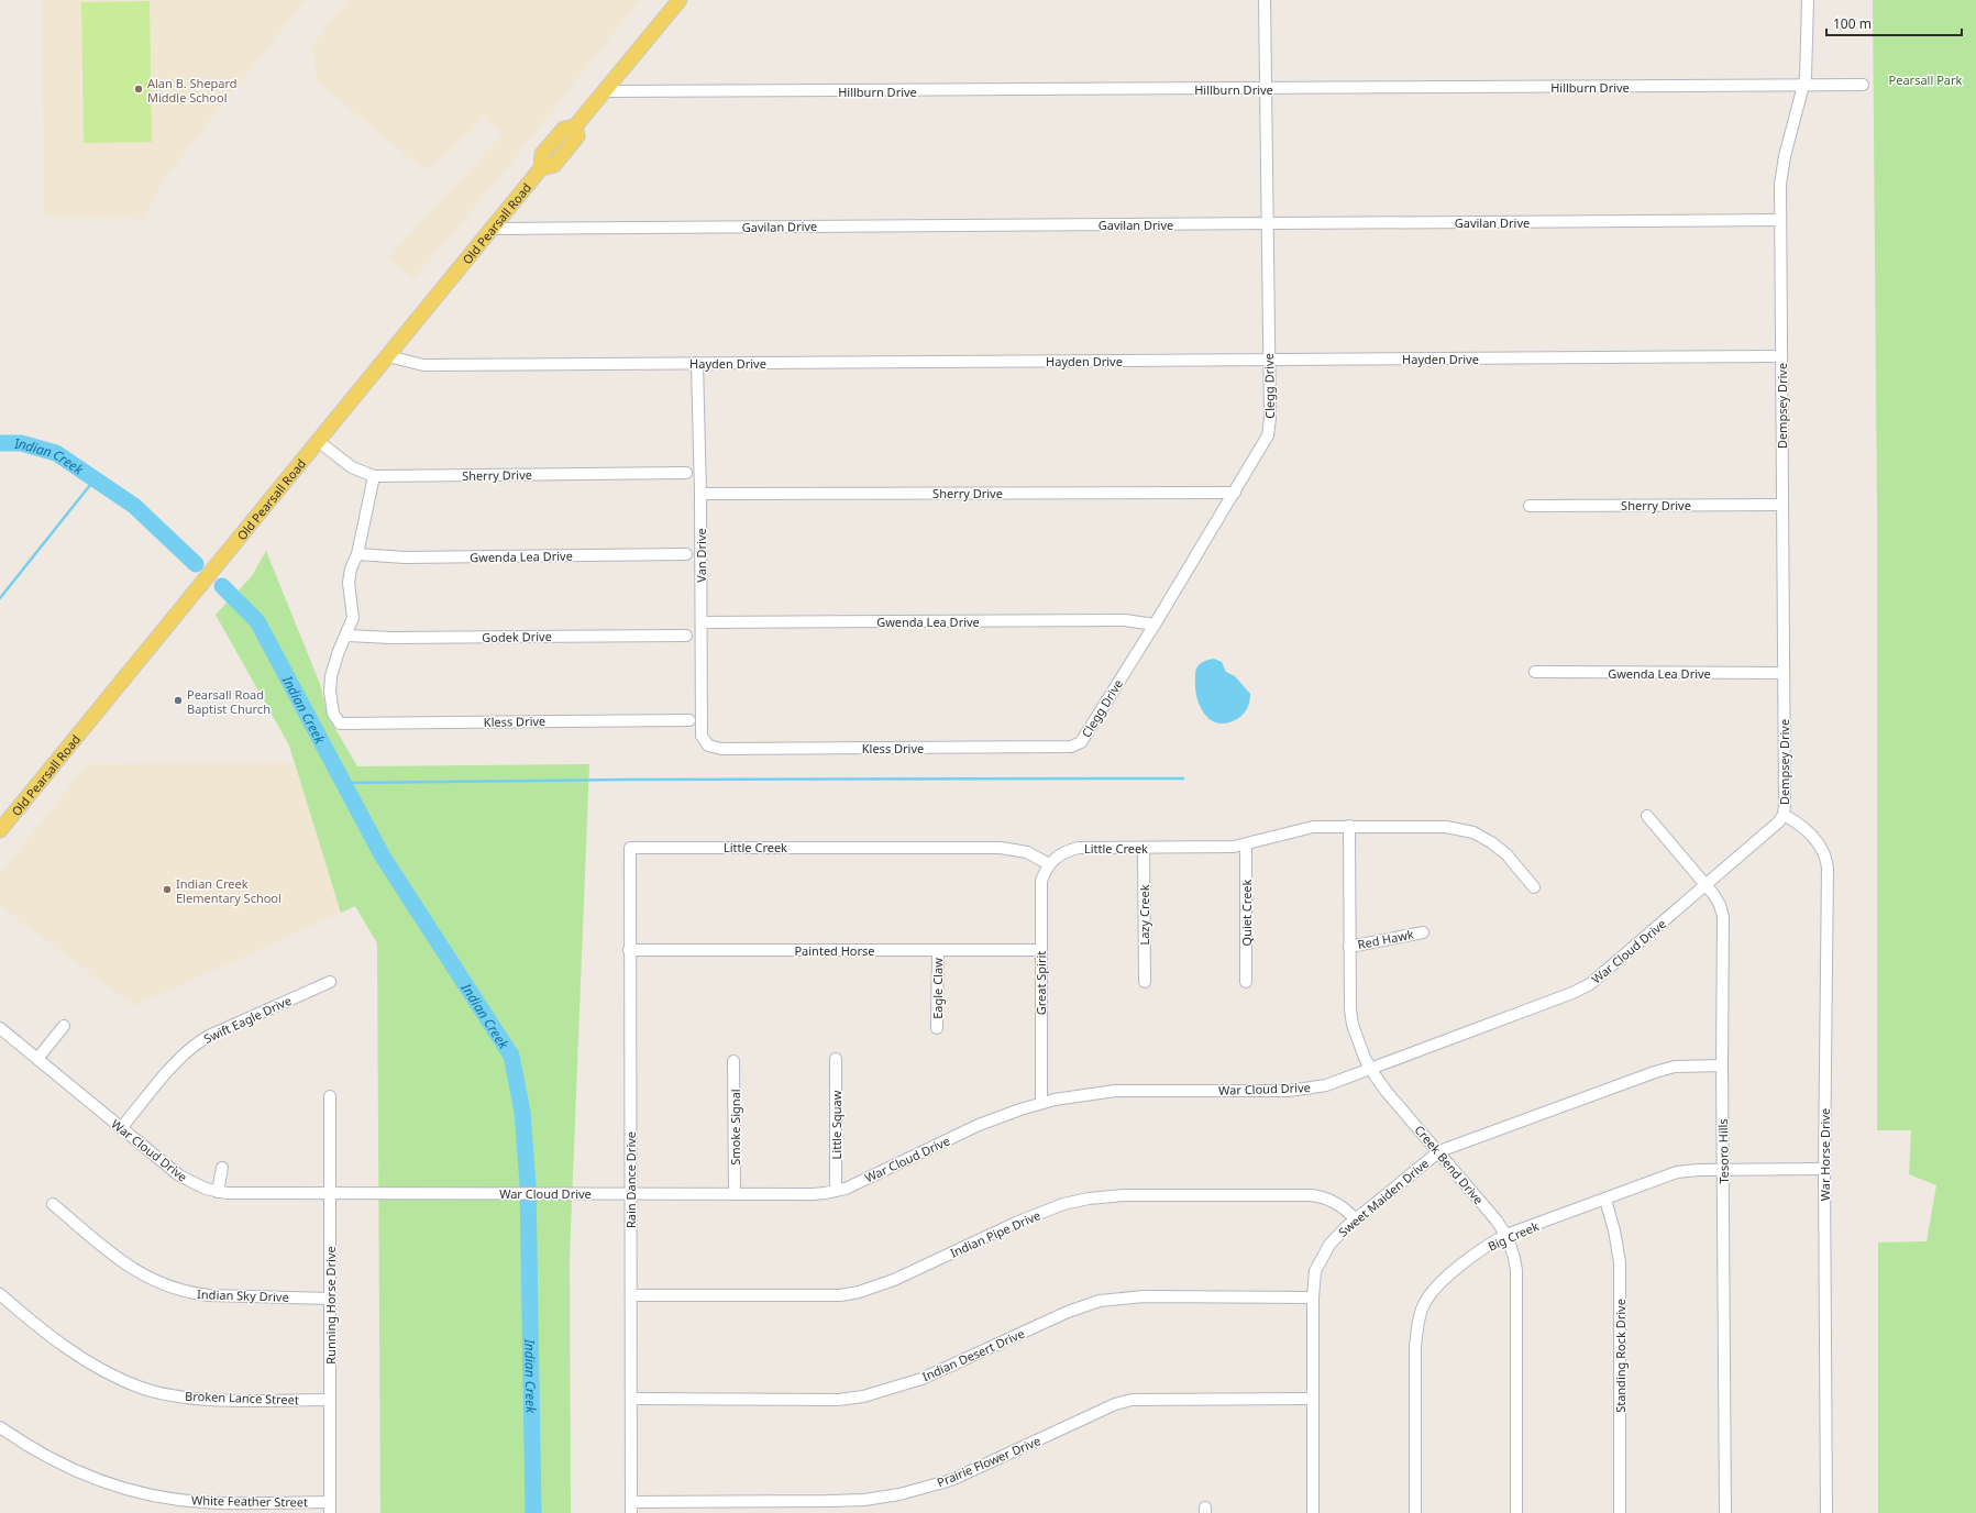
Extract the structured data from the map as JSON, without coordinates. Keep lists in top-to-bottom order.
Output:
{
  "streets": {
    "main road": ["Old Pearsall Road"],
    "street": [
      "Hillburn Drive",
      "Gavilan Drive",
      "Hayden Drive",
      "Clegg Drive",
      "Dempsey Drive",
      "Sherry Drive",
      "Van Drive",
      "Gwenda Lea Drive",
      "Godek Drive",
      "Kless Drive",
      "Little Creek",
      "Quiet Creek",
      "Lazy Creek",
      "Red Hawk",
      "Painted Horse",
      "War Cloud Drive",
      "Great Spirit",
      "Eagle Claw",
      "Swift Eagle Drive",
      "Little Squaw",
      "Smoke Signal",
      "Tesoro Hills",
      "War Horse Drive",
      "Creek Bend Drive",
      "Rain Dance Drive",
      "Sweet Maiden Drive",
      "Indian Pipe Drive",
      "Big Creek",
      "Indian Sky Drive",
      "Running Horse Drive",
      "Indian Desert Drive",
      "Standing Rock Drive",
      "Broken Lance Street",
      "Prairie Flower Drive",
      "White Feather Street"
    ]
  },
  "crossings": [
    ["Hillburn Drive", "Old Pearsall Road"],
    ["Hillburn Drive", "Clegg Drive"],
    ["Hillburn Drive", "Dempsey Drive"],
    ["Gavilan Drive", "Old Pearsall Road"],
    ["Gavilan Drive", "Clegg Drive"],
    ["Gavilan Drive", "Dempsey Drive"],
    ["Old Pearsall Road", "Hayden Drive"],
    ["Old Pearsall Road", "Sherry Drive"],
    ["Hayden Drive", "Clegg Drive"],
    ["Hayden Drive", "Dempsey Drive"],
    ["Hayden Drive", "Van Drive"],
    ["Clegg Drive", "Sherry Drive"],
    ["Clegg Drive", "Gwenda Lea Drive"],
    ["Clegg Drive", "Kless Drive"],
    ["Dempsey Drive", "Sherry Drive"],
    ["Dempsey Drive", "Gwenda Lea Drive"],
    ["Dempsey Drive", "War Cloud Drive"],
    ["Dempsey Drive", "War Horse Drive"],
    ["Sherry Drive", "Van Drive"],
    ["Van Drive", "Gwenda Lea Drive"],
    ["Van Drive", "Kless Drive"],
    ["Godek Drive", "Kless Drive"],
    ["Little Creek", "Quiet Creek"],
    ["Little Creek", "Lazy Creek"],
    ["Little Creek", "Great Spirit"],
    ["Little Creek", "Creek Bend Drive"],
    ["Little Creek", "Rain Dance Drive"],
    ["Red Hawk", "Creek Bend Drive"],
    ["Painted Horse", "Great Spirit"],
    ["Painted Horse", "Eagle Claw"],
    ["Painted Horse", "Rain Dance Drive"],
    ["War Cloud Drive", "Great Spirit"],
    ["War Cloud Drive", "Swift Eagle Drive"],
    ["War Cloud Drive", "Little Squaw"],
    ["War Cloud Drive", "Smoke Signal"],
    ["War Cloud Drive", "Tesoro Hills"],
    ["War Cloud Drive", "War Horse Drive"],
    ["War Cloud Drive", "Creek Bend Drive"],
    ["War Cloud Drive", "Rain Dance Drive"],
    ["War Cloud Drive", "Running Horse Drive"],
    ["Tesoro Hills", "Sweet Maiden Drive"],
    ["Tesoro Hills", "Big Creek"],
    ["War Horse Drive", "Big Creek"],
    ["Creek Bend Drive", "Sweet Maiden Drive"],
    ["Creek Bend Drive", "Big Creek"],
    ["Rain Dance Drive", "Indian Pipe Drive"],
    ["Rain Dance Drive", "Indian Desert Drive"],
    ["Rain Dance Drive", "Prairie Flower Drive"],
    ["Sweet Maiden Drive", "Indian Pipe Drive"],
    ["Sweet Maiden Drive", "Indian Desert Drive"],
    ["Sweet Maiden Drive", "Prairie Flower Drive"],
    ["Big Creek", "Standing Rock Drive"],
    ["Indian Sky Drive", "Running Horse Drive"],
    ["Running Horse Drive", "Broken Lance Street"],
    ["Running Horse Drive", "White Feather Street"]
  ],
  "water": ["Indian Creek"],
  "parks": ["Pearsall Park"],
  "places": ["Alan B. Shepard Middle School", "Pearsall Road Baptist Church", "Indian Creek Elementary School"],
  "scale_bar": "100 m"
}
